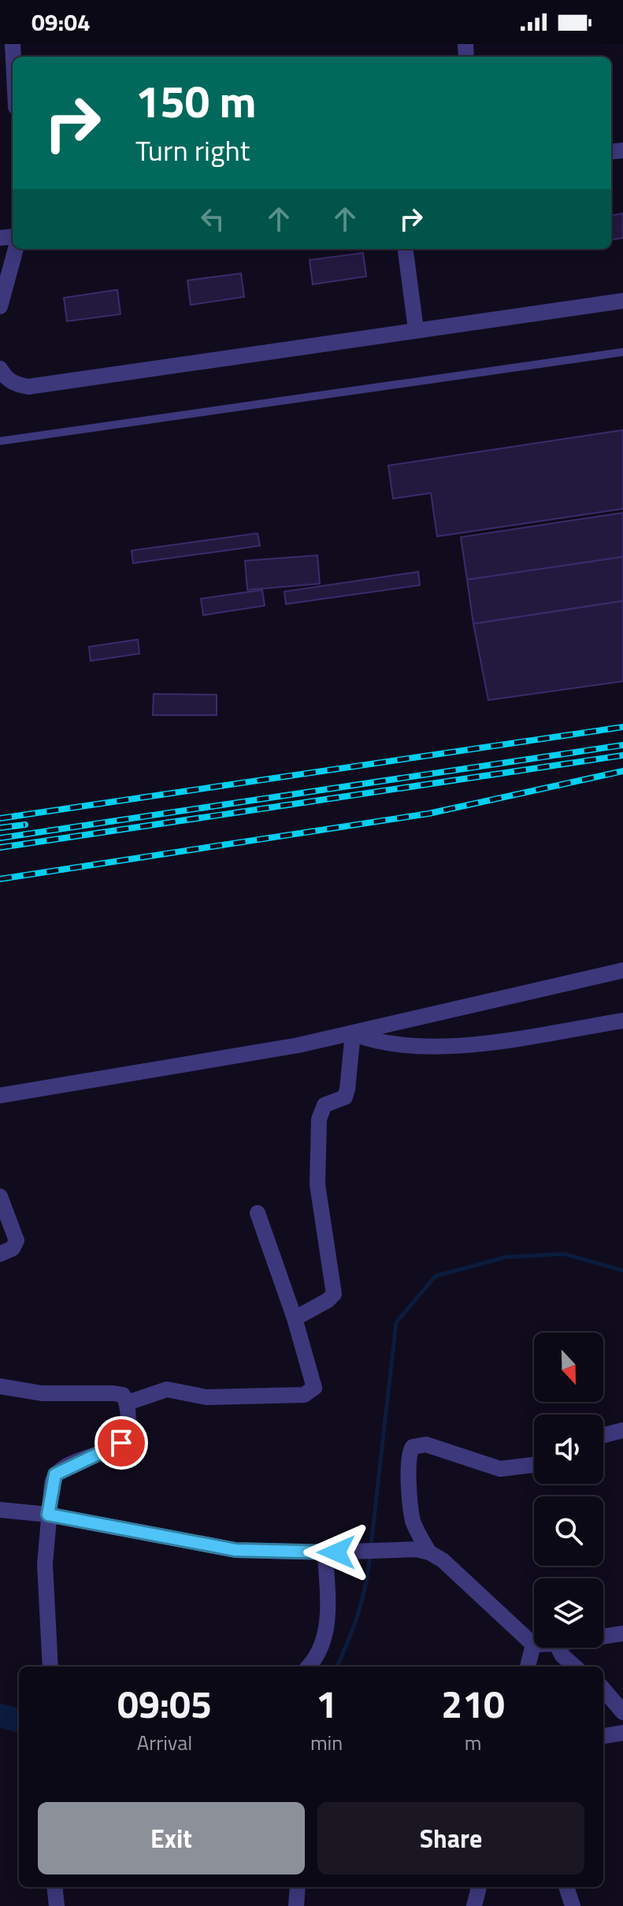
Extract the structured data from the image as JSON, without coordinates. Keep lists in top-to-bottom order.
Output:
{
  "north": "bottom",
  "page": {
    "status": "09:04",
    "turn": ["150 m", "Turn right"],
    "eta": [
      "09:05",
      "Arrival",
      "1",
      "min",
      "210",
      "m"
    ],
    "buttons": ["Exit", "Share"]
  }
}
